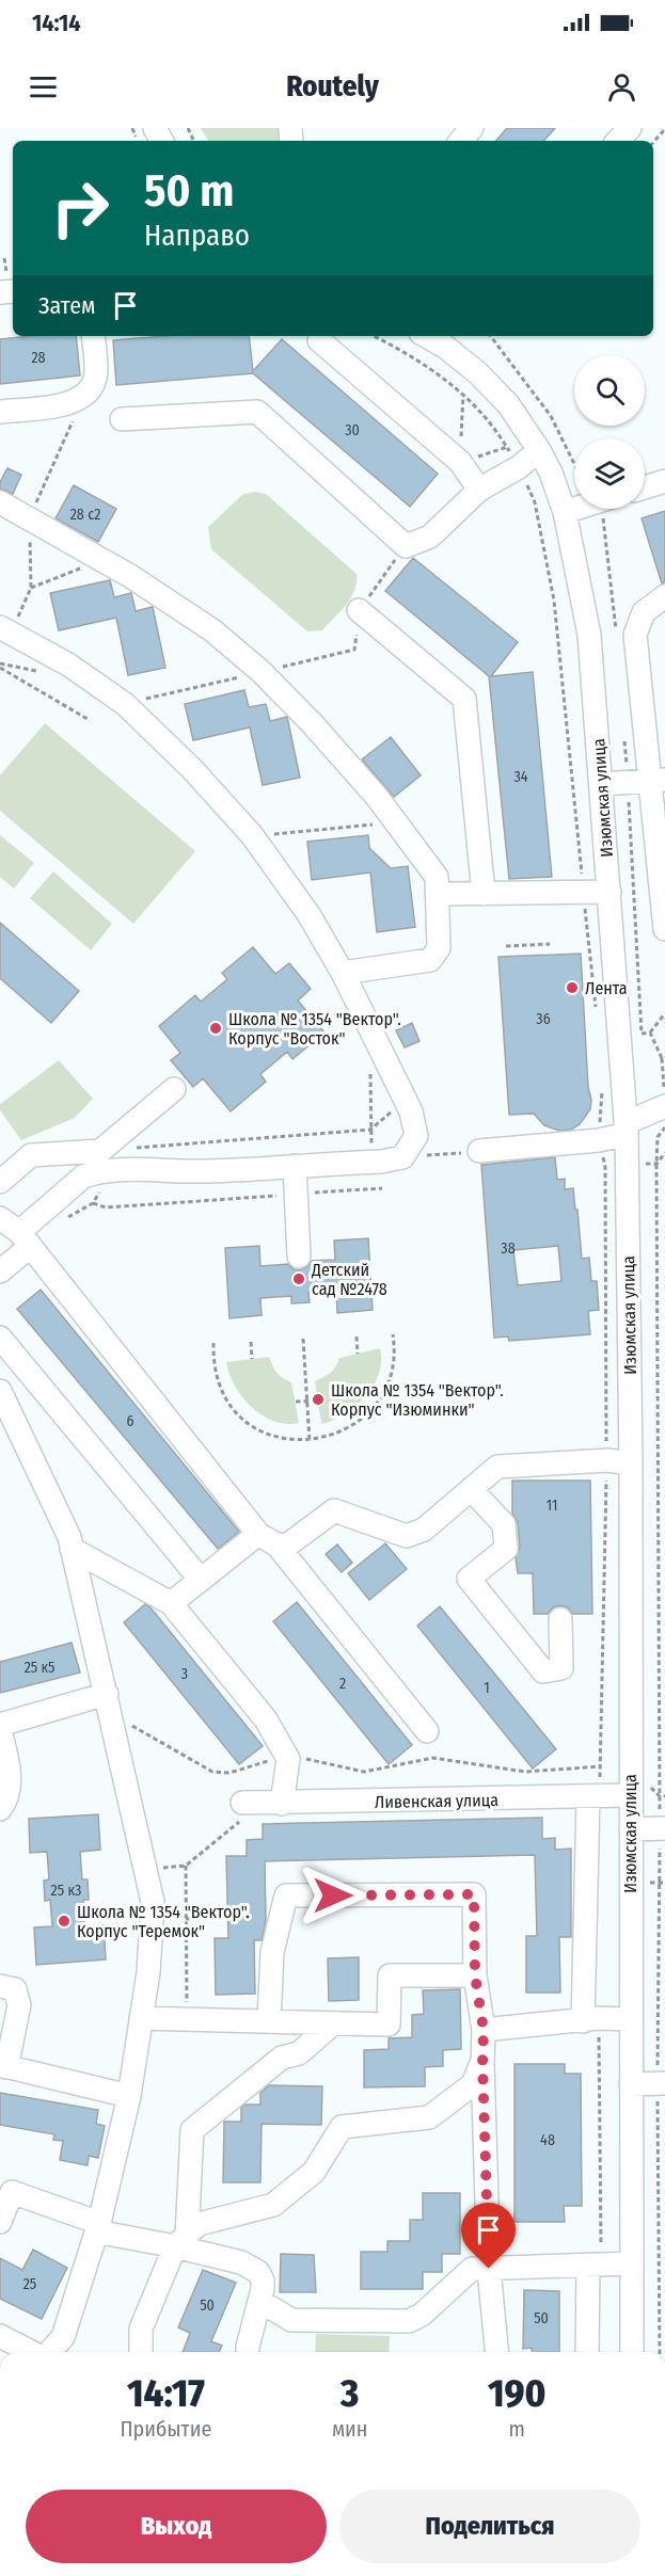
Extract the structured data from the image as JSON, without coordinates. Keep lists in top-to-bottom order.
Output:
{
  "streets": {
    "street": ["Изюмская улица", "Ливенская улица"]
  },
  "crossings": [
    ["Изюмская улица", "Ливенская улица"]
  ],
  "places": [
    "Лента",
    "Школа № 1354 \"Вектор\". Корпус \"Восток\"",
    "Детский сад №2478",
    "Школа № 1354 \"Вектор\". Корпус \"Изюминки\"",
    "Школа № 1354 \"Вектор\". Корпус \"Теремок\""
  ],
  "house_numbers": [
    "28",
    "30",
    "28 с2",
    "34",
    "36",
    "38",
    "6",
    "11",
    "25 к5",
    "3",
    "2",
    "1",
    "25 к3",
    "48",
    "25",
    "50",
    "50"
  ],
  "page": {
    "status": "14:14",
    "header": "Routely",
    "turn": ["50 m", "Направо"],
    "then": "Затем",
    "eta": [
      "14:17",
      "Прибытие",
      "3",
      "мин",
      "190",
      "m"
    ],
    "buttons": ["Выход", "Поделиться"]
  }
}
